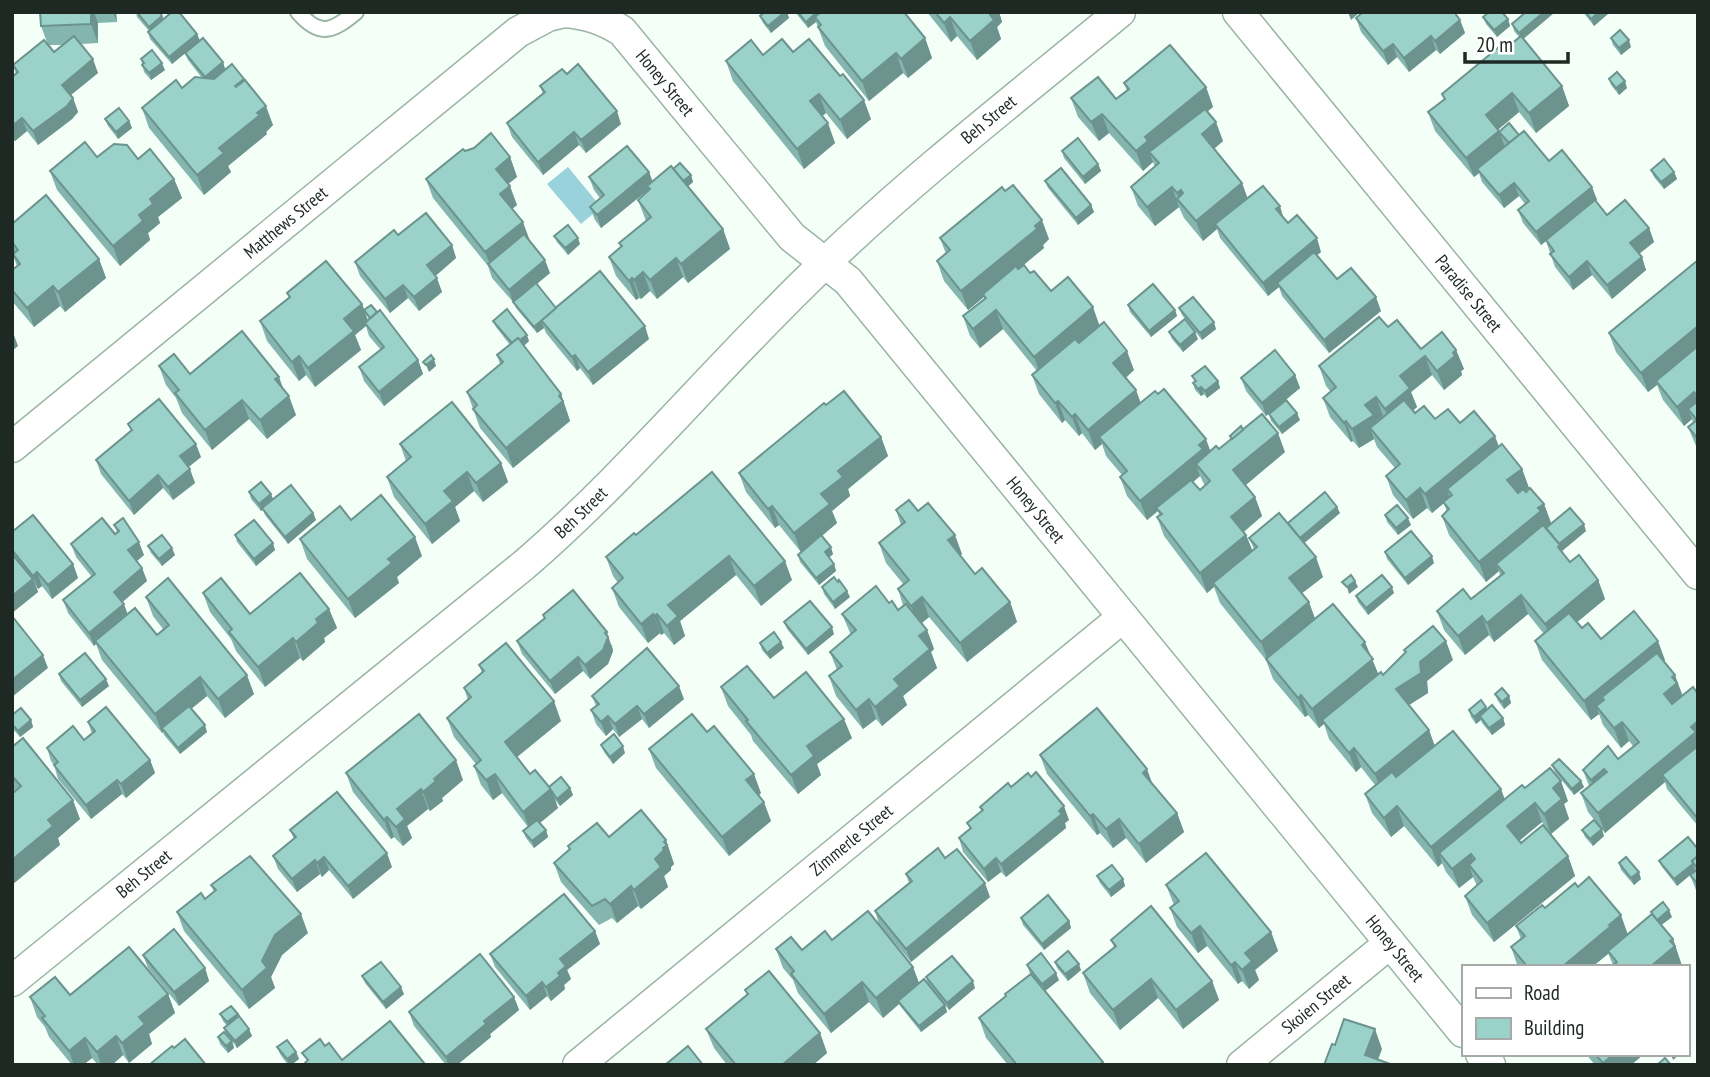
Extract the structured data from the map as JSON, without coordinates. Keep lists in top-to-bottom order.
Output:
{
  "streets": {
    "street": [
      "Honey Street",
      "Beh Street",
      "Matthews Street",
      "Paradise Street",
      "Zimmerle Street",
      "Skoien Street"
    ]
  },
  "crossings": [
    ["Honey Street", "Beh Street"],
    ["Honey Street", "Matthews Street"],
    ["Honey Street", "Zimmerle Street"],
    ["Honey Street", "Skoien Street"]
  ],
  "legend": ["Road", "Building"],
  "scale_bar": "20 m"
}
